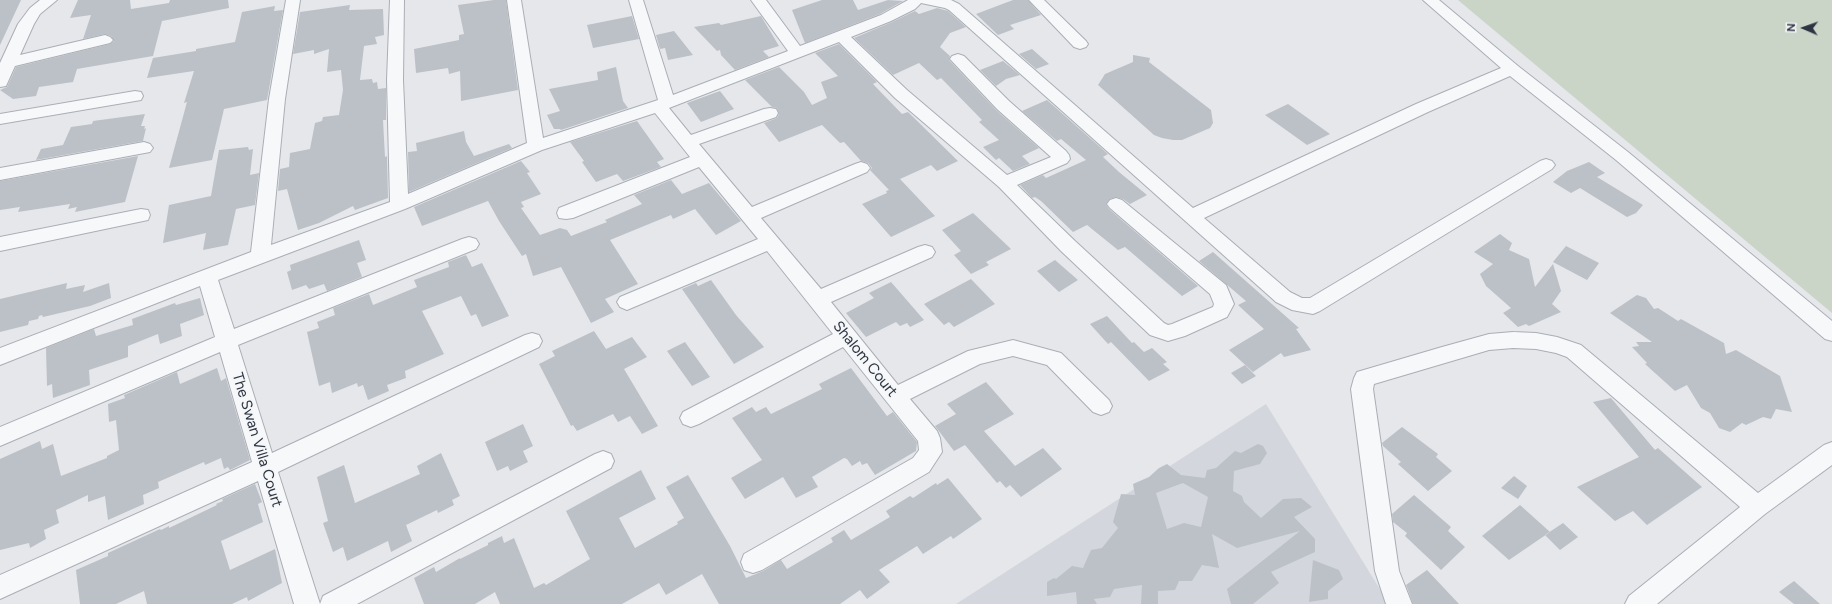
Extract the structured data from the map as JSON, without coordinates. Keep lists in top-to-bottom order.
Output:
{
  "streets": {
    "street": ["Shalom Court", "The Swan Villa Court"]
  },
  "north": "left"
}
